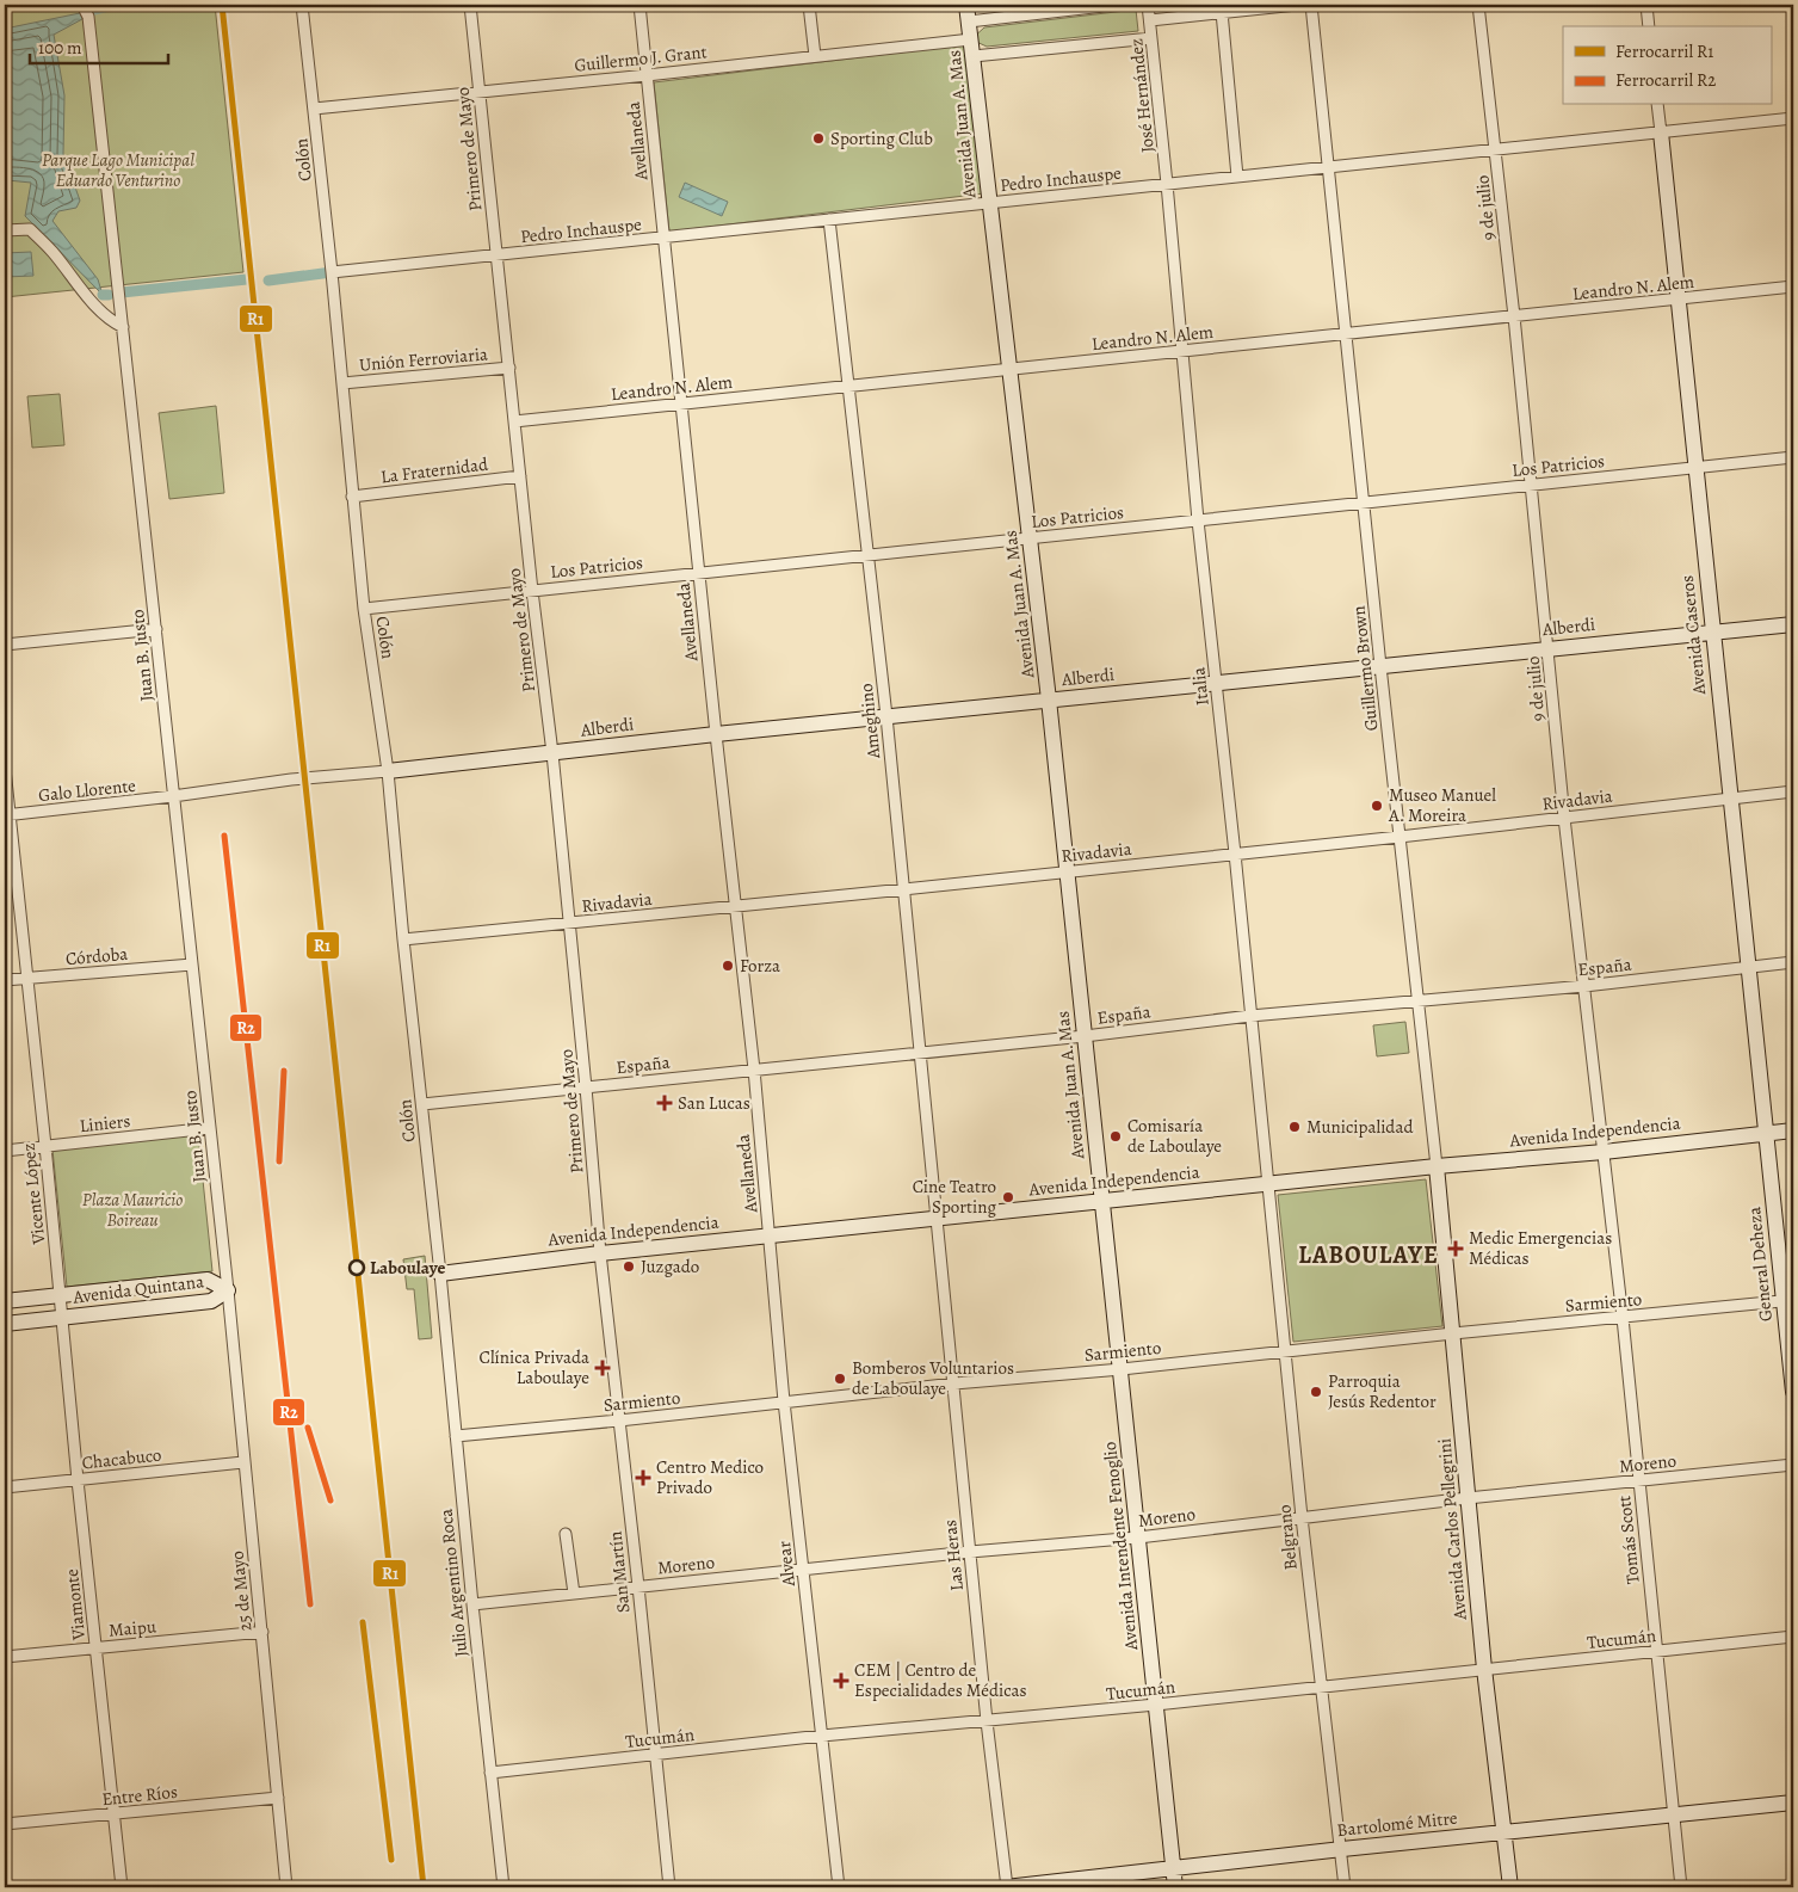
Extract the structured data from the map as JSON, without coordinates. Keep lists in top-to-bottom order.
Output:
{
  "streets": {
    "main road": [
      "Avenida Juan A. Mas",
      "Alberdi",
      "Avenida Caseros",
      "Avenida Independencia",
      "General Deheza",
      "Avenida Quintana",
      "Avenida Carlos Pellegrini",
      "Avenida Intendente Fenoglio",
      "Bartolomé Mitre"
    ],
    "street": [
      "Guillermo J. Grant",
      "José Hernández",
      "Avellaneda",
      "Primero de Mayo",
      "Colón",
      "Pedro Inchauspe",
      "9 de julio",
      "Leandro N. Alem",
      "Unión Ferroviaria",
      "Los Patricios",
      "La Fraternidad",
      "Juan B. Justo",
      "Guillermo Brown",
      "Italia",
      "Ameghino",
      "Galo Llorente",
      "Rivadavia",
      "Córdoba",
      "España",
      "Liniers",
      "Vicente López",
      "Sarmiento",
      "Chacabuco",
      "Moreno",
      "Belgrano",
      "Tomás Scott",
      "Las Heras",
      "Alvear",
      "San Martín",
      "Julio Argentino Roca",
      "25 de Mayo",
      "Viamonte",
      "Maipu",
      "Tucumán",
      "Entre Ríos"
    ]
  },
  "crossings": [
    ["Guillermo J. Grant", "Avenida Juan A. Mas"],
    ["Guillermo J. Grant", "Avellaneda"],
    ["Guillermo J. Grant", "Primero de Mayo"],
    ["Guillermo J. Grant", "Colón"],
    ["José Hernández", "Pedro Inchauspe"],
    ["José Hernández", "Italia"],
    ["Avenida Juan A. Mas", "Pedro Inchauspe"],
    ["Avenida Juan A. Mas", "Leandro N. Alem"],
    ["Avenida Juan A. Mas", "Los Patricios"],
    ["Avenida Juan A. Mas", "Alberdi"],
    ["Avenida Juan A. Mas", "Rivadavia"],
    ["Avenida Juan A. Mas", "España"],
    ["Avenida Juan A. Mas", "Avenida Independencia"],
    ["Avenida Juan A. Mas", "Avenida Intendente Fenoglio"],
    ["Avellaneda", "Pedro Inchauspe"],
    ["Avellaneda", "Leandro N. Alem"],
    ["Avellaneda", "Los Patricios"],
    ["Avellaneda", "Alberdi"],
    ["Avellaneda", "Rivadavia"],
    ["Avellaneda", "España"],
    ["Avellaneda", "Avenida Independencia"],
    ["Avellaneda", "Alvear"],
    ["Primero de Mayo", "Pedro Inchauspe"],
    ["Primero de Mayo", "Leandro N. Alem"],
    ["Primero de Mayo", "Unión Ferroviaria"],
    ["Primero de Mayo", "Los Patricios"],
    ["Primero de Mayo", "La Fraternidad"],
    ["Primero de Mayo", "Alberdi"],
    ["Primero de Mayo", "Rivadavia"],
    ["Primero de Mayo", "España"],
    ["Primero de Mayo", "Avenida Independencia"],
    ["Primero de Mayo", "San Martín"],
    ["Colón", "Pedro Inchauspe"],
    ["Colón", "Unión Ferroviaria"],
    ["Colón", "Los Patricios"],
    ["Colón", "La Fraternidad"],
    ["Colón", "Alberdi"],
    ["Colón", "Galo Llorente"],
    ["Colón", "Rivadavia"],
    ["Colón", "España"],
    ["Colón", "Avenida Independencia"],
    ["Colón", "Julio Argentino Roca"],
    ["Pedro Inchauspe", "9 de julio"],
    ["Pedro Inchauspe", "Avenida Caseros"],
    ["Pedro Inchauspe", "Guillermo Brown"],
    ["Pedro Inchauspe", "Italia"],
    ["Pedro Inchauspe", "Ameghino"],
    ["9 de julio", "Leandro N. Alem"],
    ["9 de julio", "Los Patricios"],
    ["9 de julio", "Alberdi"],
    ["9 de julio", "Rivadavia"],
    ["9 de julio", "España"],
    ["9 de julio", "Avenida Independencia"],
    ["9 de julio", "Tomás Scott"],
    ["Leandro N. Alem", "Avenida Caseros"],
    ["Leandro N. Alem", "Guillermo Brown"],
    ["Leandro N. Alem", "Italia"],
    ["Leandro N. Alem", "Ameghino"],
    ["Los Patricios", "Avenida Caseros"],
    ["Los Patricios", "Guillermo Brown"],
    ["Los Patricios", "Italia"],
    ["Los Patricios", "Ameghino"],
    ["Alberdi", "Avenida Caseros"],
    ["Alberdi", "Guillermo Brown"],
    ["Alberdi", "Italia"],
    ["Alberdi", "Ameghino"],
    ["Alberdi", "Galo Llorente"],
    ["Avenida Caseros", "Rivadavia"],
    ["Avenida Caseros", "España"],
    ["Avenida Caseros", "Avenida Independencia"],
    ["Avenida Caseros", "General Deheza"],
    ["Juan B. Justo", "Galo Llorente"],
    ["Juan B. Justo", "Córdoba"],
    ["Juan B. Justo", "Liniers"],
    ["Juan B. Justo", "Avenida Quintana"],
    ["Juan B. Justo", "25 de Mayo"],
    ["Guillermo Brown", "Rivadavia"],
    ["Guillermo Brown", "España"],
    ["Guillermo Brown", "Avenida Independencia"],
    ["Guillermo Brown", "Avenida Carlos Pellegrini"],
    ["Italia", "Rivadavia"],
    ["Italia", "España"],
    ["Italia", "Avenida Independencia"],
    ["Italia", "Belgrano"],
    ["Ameghino", "Rivadavia"],
    ["Ameghino", "España"],
    ["Ameghino", "Avenida Independencia"],
    ["Ameghino", "Las Heras"],
    ["Galo Llorente", "Vicente López"],
    ["Córdoba", "Vicente López"],
    ["Liniers", "Vicente López"],
    ["Avenida Independencia", "General Deheza"],
    ["Avenida Independencia", "Avenida Carlos Pellegrini"],
    ["Avenida Independencia", "Belgrano"],
    ["Avenida Independencia", "Tomás Scott"],
    ["Avenida Independencia", "Avenida Intendente Fenoglio"],
    ["Avenida Independencia", "Las Heras"],
    ["Avenida Independencia", "Alvear"],
    ["Avenida Independencia", "San Martín"],
    ["Avenida Independencia", "Julio Argentino Roca"],
    ["Vicente López", "Avenida Quintana"],
    ["Vicente López", "Viamonte"],
    ["General Deheza", "Sarmiento"],
    ["Avenida Quintana", "25 de Mayo"],
    ["Avenida Quintana", "Viamonte"],
    ["Sarmiento", "Avenida Carlos Pellegrini"],
    ["Sarmiento", "Belgrano"],
    ["Sarmiento", "Tomás Scott"],
    ["Sarmiento", "Avenida Intendente Fenoglio"],
    ["Sarmiento", "Las Heras"],
    ["Sarmiento", "Alvear"],
    ["Sarmiento", "San Martín"],
    ["Sarmiento", "Julio Argentino Roca"],
    ["Chacabuco", "25 de Mayo"],
    ["Chacabuco", "Viamonte"],
    ["Moreno", "Avenida Carlos Pellegrini"],
    ["Moreno", "Belgrano"],
    ["Moreno", "Tomás Scott"],
    ["Moreno", "Avenida Intendente Fenoglio"],
    ["Moreno", "Las Heras"],
    ["Moreno", "Alvear"],
    ["Moreno", "San Martín"],
    ["Moreno", "Julio Argentino Roca"],
    ["Avenida Carlos Pellegrini", "Tucumán"],
    ["Avenida Carlos Pellegrini", "Bartolomé Mitre"],
    ["Belgrano", "Tucumán"],
    ["Belgrano", "Bartolomé Mitre"],
    ["Tomás Scott", "Tucumán"],
    ["Tomás Scott", "Bartolomé Mitre"],
    ["Avenida Intendente Fenoglio", "Tucumán"],
    ["Avenida Intendente Fenoglio", "Bartolomé Mitre"],
    ["Las Heras", "Tucumán"],
    ["Las Heras", "Bartolomé Mitre"],
    ["Alvear", "Tucumán"],
    ["San Martín", "Tucumán"],
    ["Julio Argentino Roca", "Tucumán"],
    ["25 de Mayo", "Maipu"],
    ["25 de Mayo", "Entre Ríos"],
    ["Viamonte", "Maipu"],
    ["Viamonte", "Entre Ríos"]
  ],
  "districts": ["LABOULAYE"],
  "parks": ["Parque Lago Municipal Eduardo Venturino", "Plaza Mauricio Boireau"],
  "places": {
    "other": [
      "Sporting Club",
      "Museo Manuel A. Moreira",
      "Forza",
      "Municipalidad",
      "Comisaría de Laboulaye",
      "Cine Teatro Sporting",
      "Juzgado",
      "Laboulaye",
      "Bomberos Voluntarios de Laboulaye",
      "Parroquia Jesús Redentor"
    ],
    "health": [
      "San Lucas",
      "Medic Emergencias Médicas",
      "Clínica Privada Laboulaye",
      "Centro Medico Privado",
      "CEM | Centro de Especialidades Médicas"
    ]
  },
  "lines": ["rail line R1", "rail line R2"],
  "legend": ["Ferrocarril R1", "Ferrocarril R2"],
  "scale_bar": "100 m"
}
